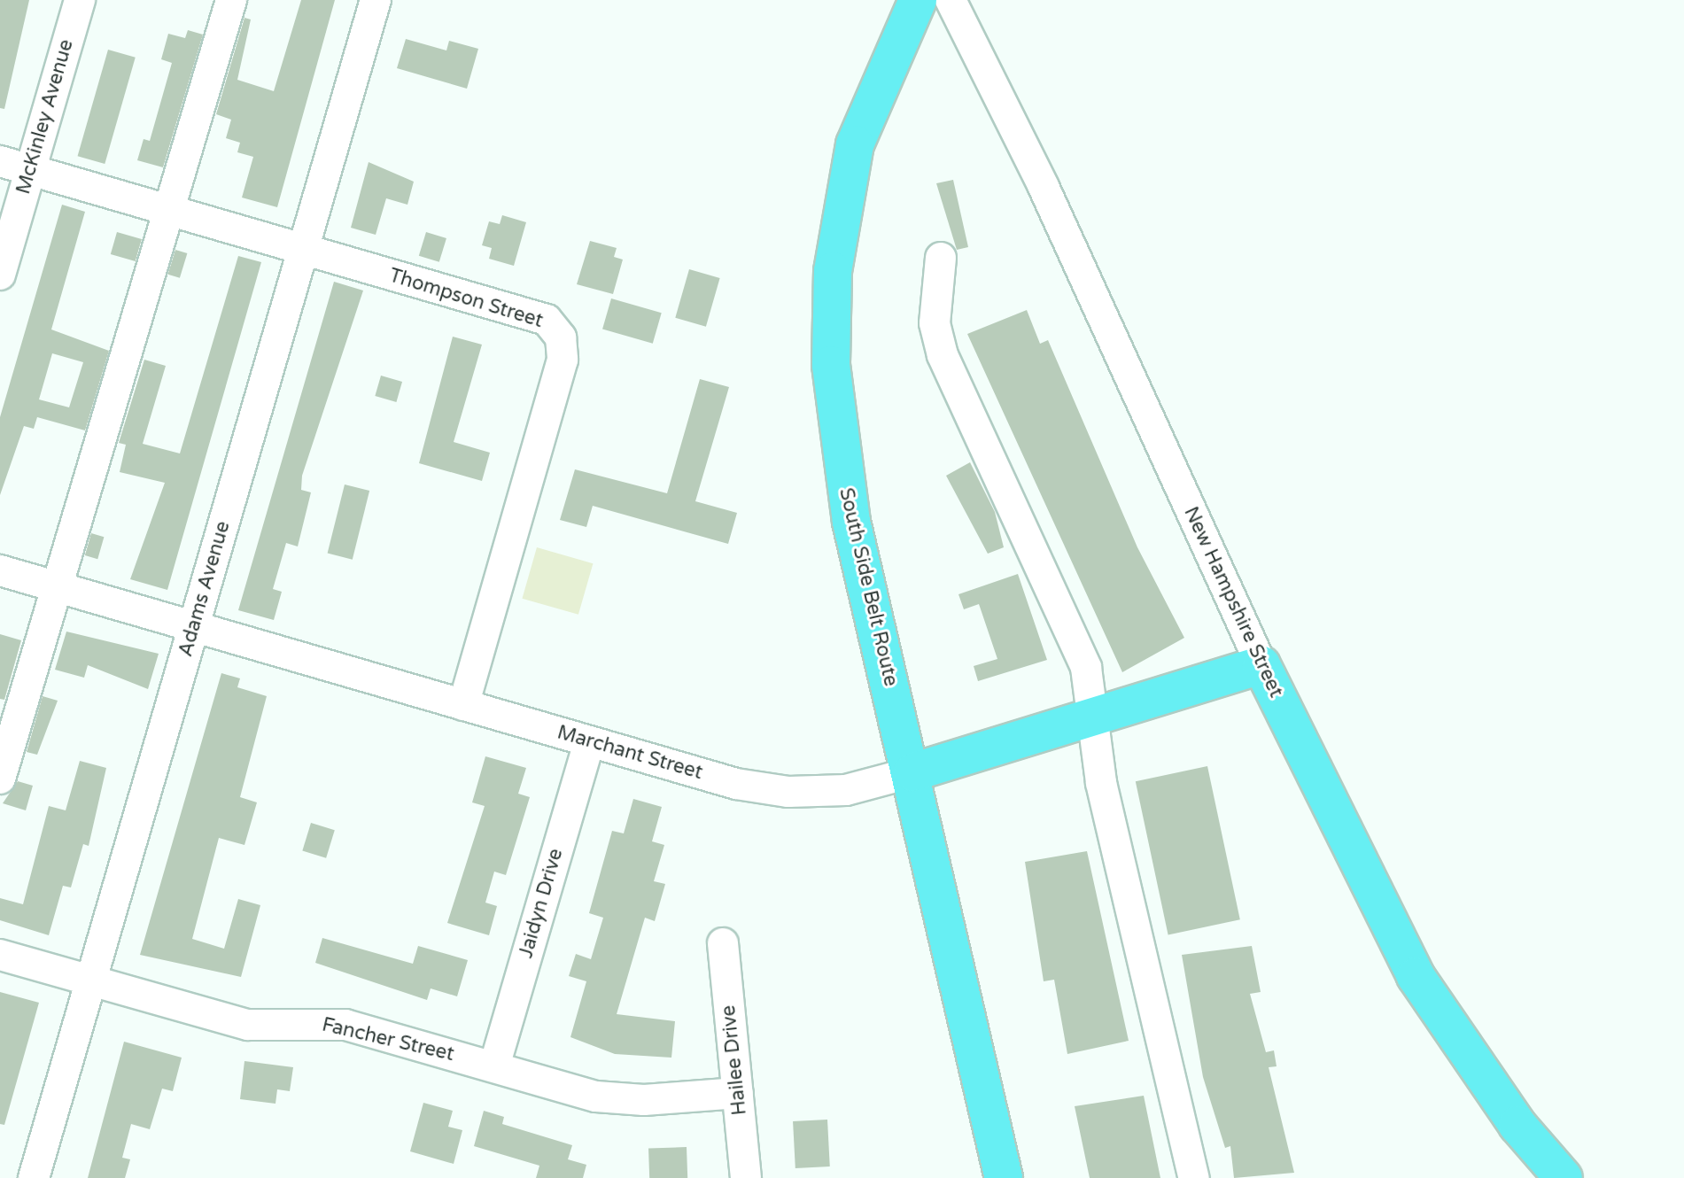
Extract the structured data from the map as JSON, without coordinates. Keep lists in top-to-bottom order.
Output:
{
  "streets": {
    "main road": ["South Side Belt Route", "New Hampshire Street", "Marchant Street"],
    "street": [
      "McKinley Avenue",
      "Thompson Street",
      "Adams Avenue",
      "Jaidyn Drive",
      "Fancher Street",
      "Hailee Drive"
    ]
  },
  "crossings": [
    ["McKinley Avenue", "Thompson Street"],
    ["Thompson Street", "Adams Avenue"],
    ["Thompson Street", "Marchant Street"],
    ["South Side Belt Route", "Marchant Street"],
    ["Adams Avenue", "Marchant Street"],
    ["Adams Avenue", "Fancher Street"],
    ["New Hampshire Street", "Marchant Street"],
    ["Marchant Street", "Jaidyn Drive"],
    ["Jaidyn Drive", "Fancher Street"],
    ["Fancher Street", "Hailee Drive"]
  ]
}
